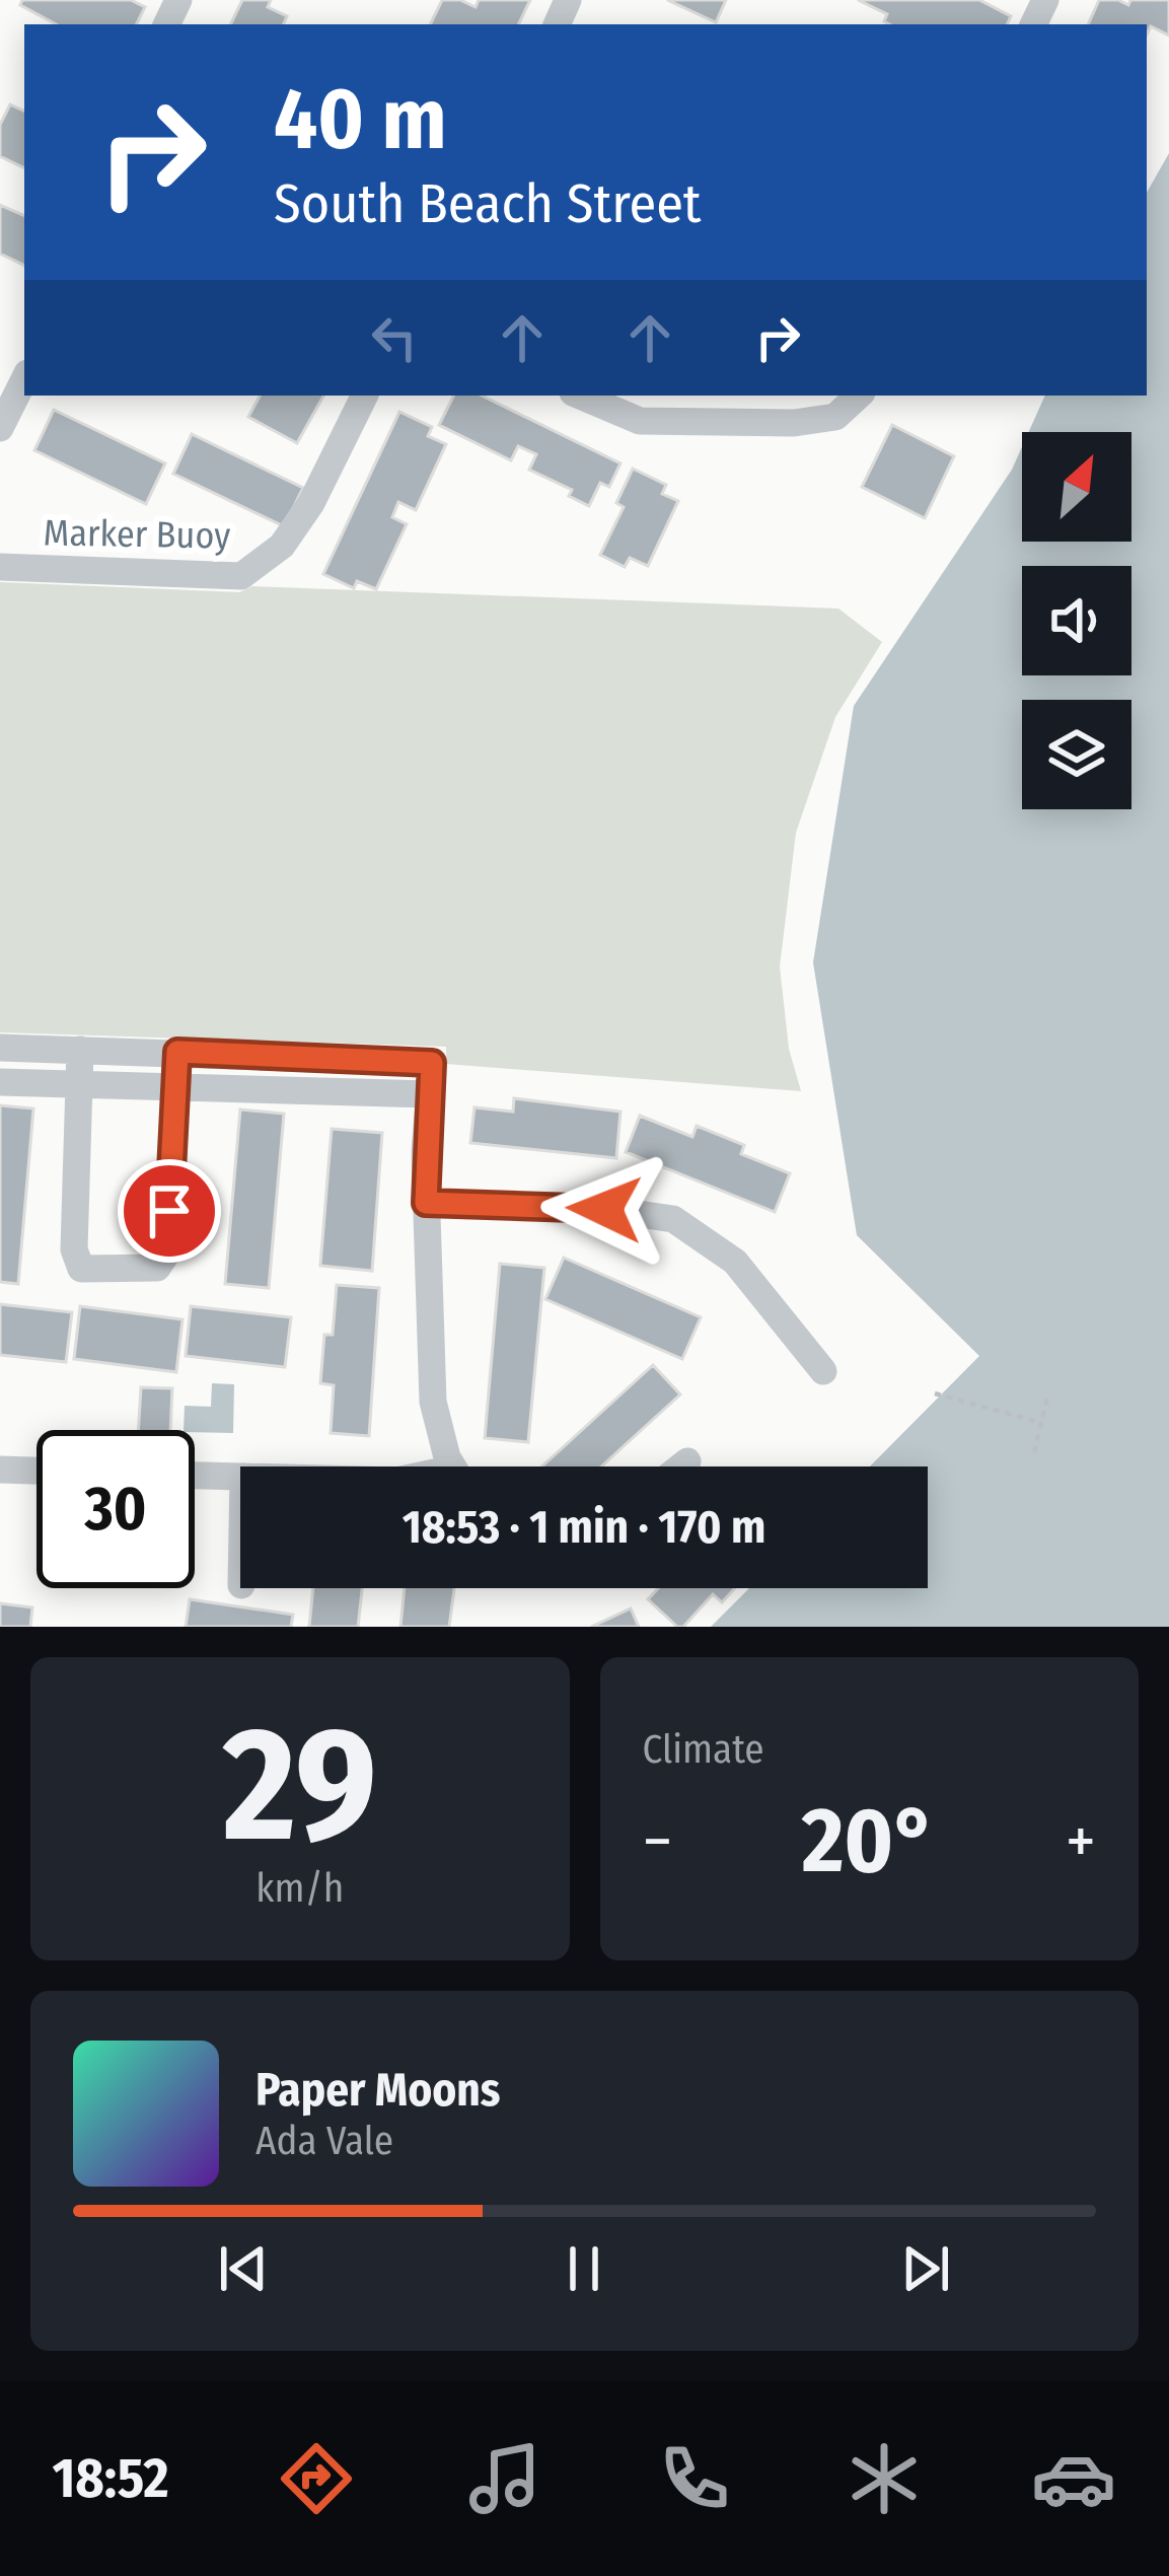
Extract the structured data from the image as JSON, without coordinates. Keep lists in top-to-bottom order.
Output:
{
  "streets": {
    "street": ["Marker Buoy"]
  },
  "north": "top right",
  "page": {
    "turn": ["40 m", "South Beach Street"],
    "limit": "30",
    "trip": "18:53 · 1 min · 170 m",
    "tile": [
      ["29", "km/h"],
      "Climate"
    ],
    "heat": ["−", "20°", "+"],
    "song": ["Paper Moons", "Ada Vale"],
    "tabs": "18:52"
  }
}
